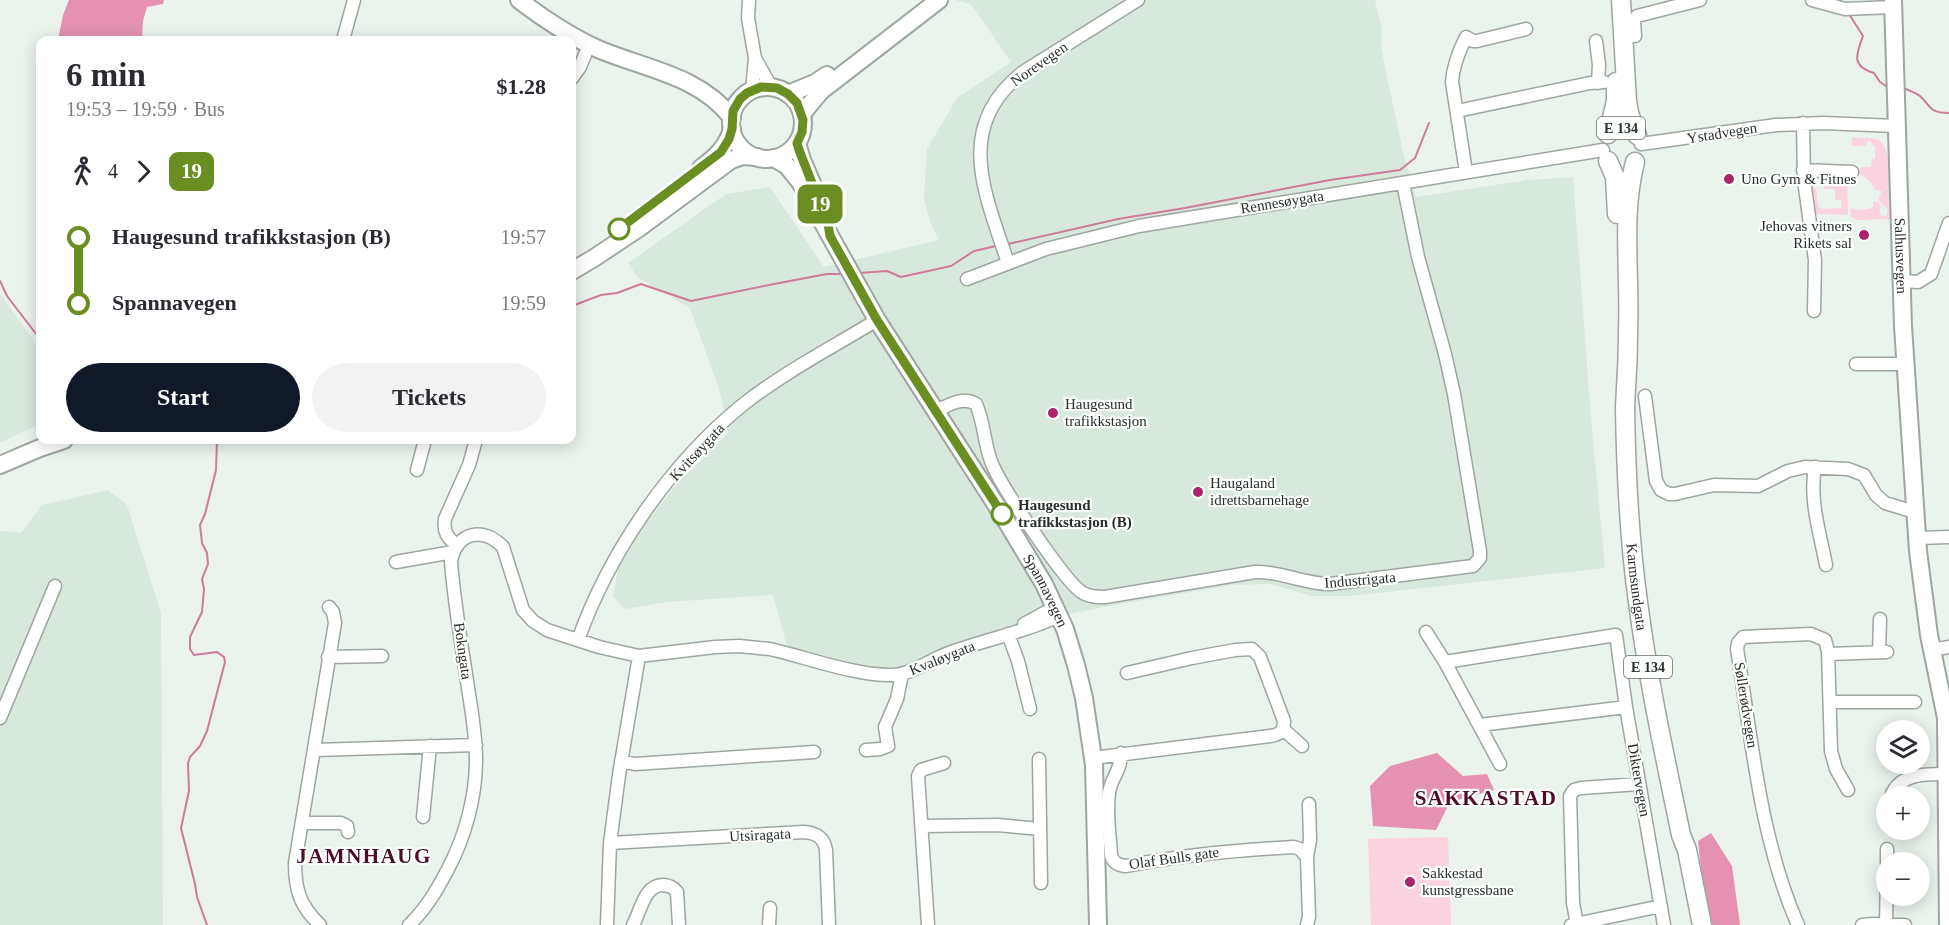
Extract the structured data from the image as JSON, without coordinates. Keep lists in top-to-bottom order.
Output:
{
  "streets": {
    "highway": ["E 134", "Karmsundgata"],
    "main road": ["Salhusvegen", "Spannavegen"],
    "street": [
      "Norevegen",
      "Ystadvegen",
      "Rennesøygata",
      "Kvitsøygata",
      "Industrigata",
      "Bokngata",
      "Kvaløygata",
      "Søllerødvegen",
      "Diktervegen",
      "Utsiragata",
      "Olaf Bulls gate"
    ]
  },
  "crossings": [
    ["Norevegen", "Rennesøygata"],
    ["E 134", "Ystadvegen"],
    ["E 134", "Rennesøygata"],
    ["E 134", "Karmsundgata"],
    ["Ystadvegen", "Salhusvegen"],
    ["Ystadvegen", "Karmsundgata"],
    ["Rennesøygata", "Industrigata"],
    ["Rennesøygata", "Karmsundgata"],
    ["Kvitsøygata", "Spannavegen"],
    ["Industrigata", "Spannavegen"],
    ["Spannavegen", "Kvaløygata"]
  ],
  "districts": ["SAKKASTAD", "JAMNHAUG"],
  "places": [
    "Uno Gym & Fitnes",
    "Jehovas vitners Rikets sal",
    "Haugesund trafikkstasjon",
    "Haugaland idrettsbarnehage",
    "Haugesund trafikkstasjon (B)",
    "Sakkestad kunstgressbane"
  ],
  "lines": ["bus line 19"],
  "page": {
    "on_map": "19",
    "heading": ["6 min", "19:53 – 19:59 · Bus", "$1.28"],
    "legs": ["4", "19"],
    "list": [
      {
        "name": "Haugesund trafikkstasjon (B)",
        "value": "19:57"
      },
      {
        "name": "Spannavegen",
        "value": "19:59"
      }
    ],
    "buttons": ["Start", "Tickets"],
    "map_buttons": ["+", "−"]
  }
}
